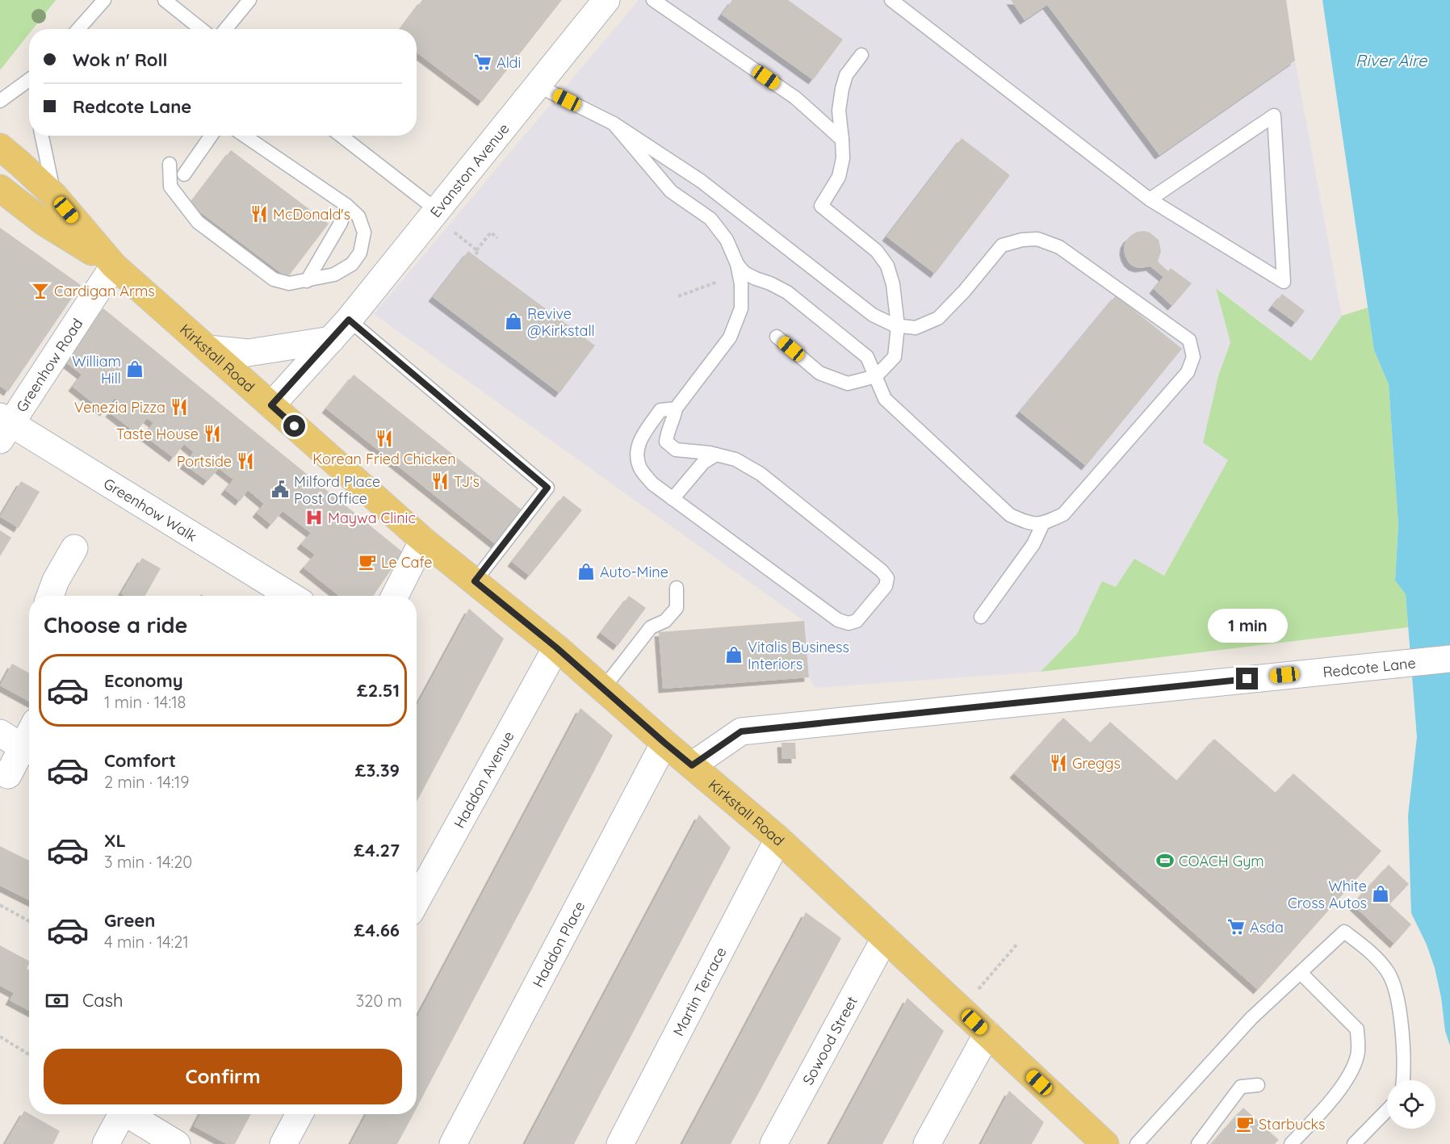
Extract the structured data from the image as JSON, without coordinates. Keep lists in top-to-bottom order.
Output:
{
  "streets": {
    "main road": ["Kirkstall Road"],
    "street": [
      "Evanston Avenue",
      "Greenhow Road",
      "Greenhow Walk",
      "Redcote Lane",
      "Haddon Avenue",
      "Haddon Place",
      "Martin Terrace",
      "Sowood Street"
    ]
  },
  "crossings": [
    ["Evanston Avenue", "Kirkstall Road"],
    ["Kirkstall Road", "Greenhow Road"],
    ["Kirkstall Road", "Redcote Lane"],
    ["Kirkstall Road", "Haddon Avenue"],
    ["Kirkstall Road", "Haddon Place"],
    ["Kirkstall Road", "Martin Terrace"],
    ["Kirkstall Road", "Sowood Street"],
    ["Greenhow Road", "Greenhow Walk"]
  ],
  "water": ["River Aire"],
  "places": {
    "supermarket": ["Aldi", "Asda"],
    "restaurant": [
      "McDonald's",
      "Venezia Pizza",
      "Taste House",
      "Korean Fried Chicken",
      "Portside",
      "TJ's",
      "Greggs"
    ],
    "bar": ["Cardigan Arms"],
    "shop": [
      "Revive @Kirkstall",
      "William Hill",
      "Auto-Mine",
      "Vitalis Business Interiors",
      "White Cross Autos"
    ],
    "public building": ["Milford Place Post Office"],
    "hospital": ["Maywa Clinic"],
    "cafe": ["Le Cafe", "Starbucks"],
    "sports": ["COACH Gym"]
  },
  "page": {
    "banner": ["Wok n' Roll", "Redcote Lane"],
    "heading": "Choose a ride",
    "bubble": "1 min",
    "list": [
      {
        "name": "Economy",
        "note": "1 min · 14:18",
        "value": "£2.51"
      },
      {
        "name": "Comfort",
        "note": "2 min · 14:19",
        "value": "£3.39"
      },
      {
        "name": "XL",
        "note": "3 min · 14:20",
        "value": "£4.27"
      },
      {
        "name": "Green",
        "note": "4 min · 14:21",
        "value": "£4.66"
      }
    ],
    "pay": ["Cash", "320 m"],
    "buttons": "Confirm"
  }
}
